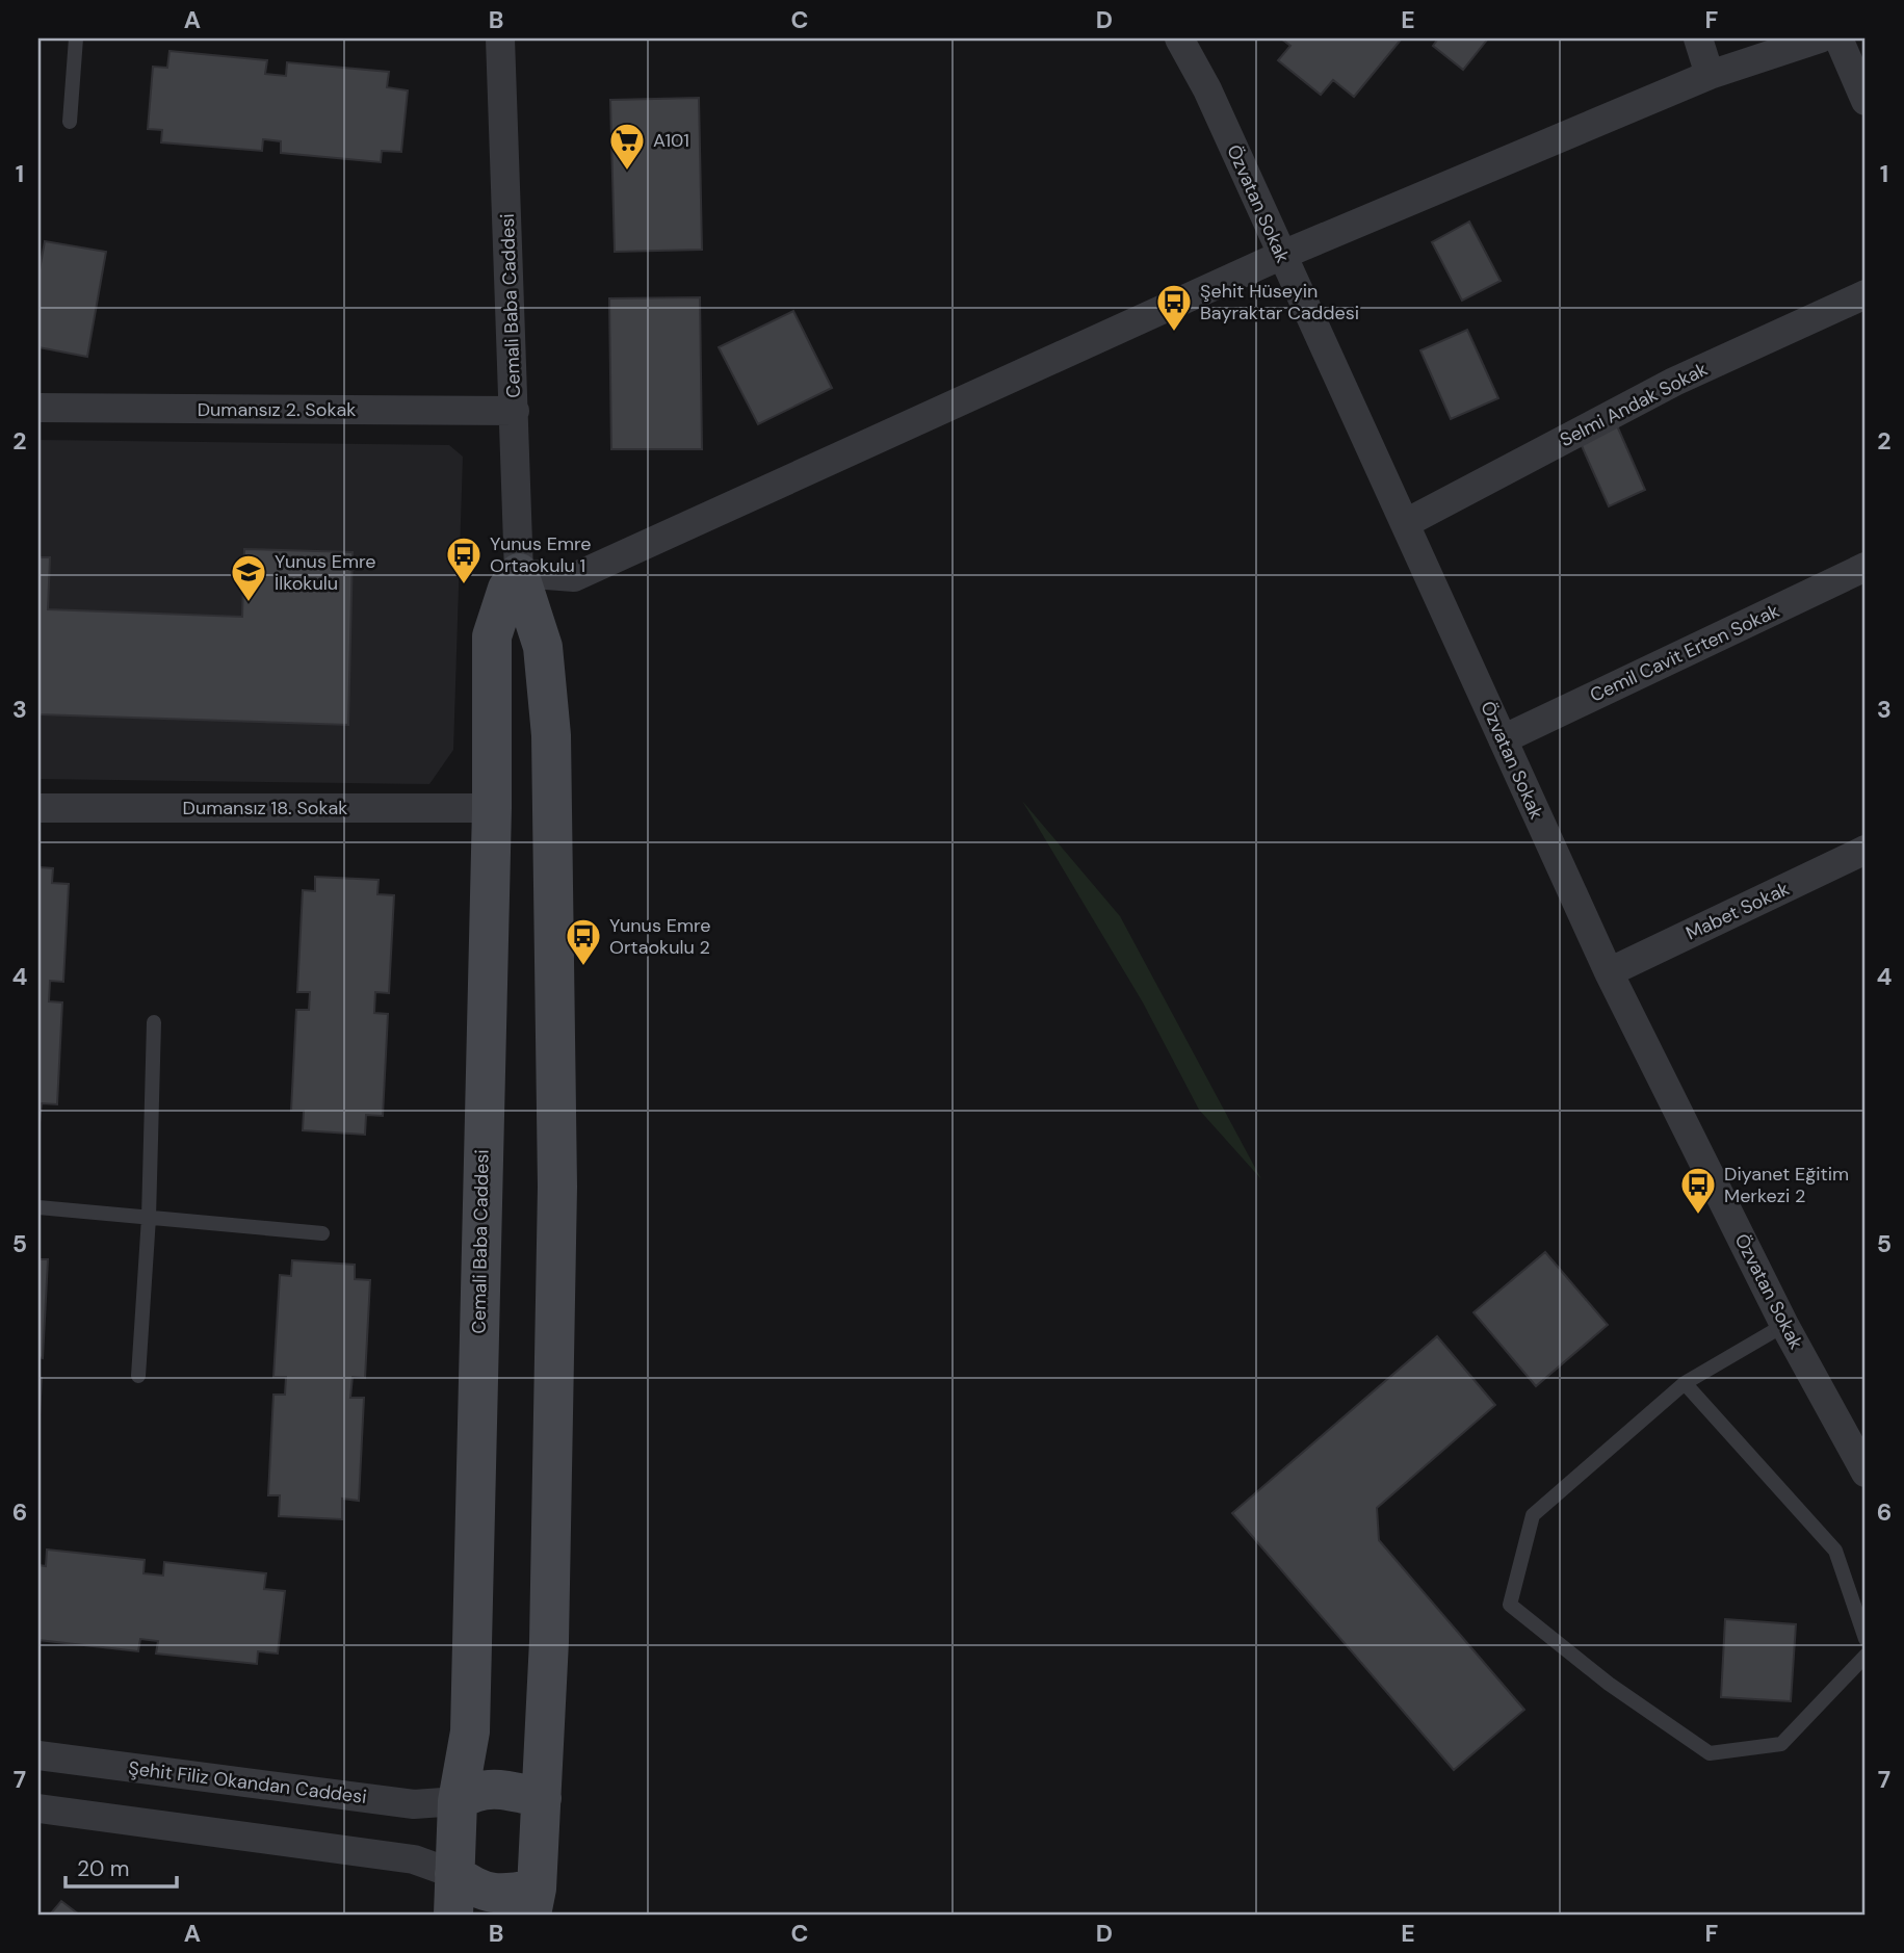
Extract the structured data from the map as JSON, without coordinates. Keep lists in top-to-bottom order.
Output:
{
  "streets": {
    "street": [
      "Özvatan Sokak",
      "Cemali Baba Caddesi",
      "Selmi Andak Sokak",
      "Dumansız 2. Sokak",
      "Cemil Cavit Erten Sokak",
      "Dumansız 18. Sokak",
      "Mabet Sokak",
      "Şehit Filiz Okandan Caddesi"
    ]
  },
  "crossings": [
    ["Özvatan Sokak", "Selmi Andak Sokak"],
    ["Özvatan Sokak", "Cemil Cavit Erten Sokak"],
    ["Özvatan Sokak", "Mabet Sokak"],
    ["Cemali Baba Caddesi", "Dumansız 2. Sokak"],
    ["Cemali Baba Caddesi", "Dumansız 18. Sokak"],
    ["Cemali Baba Caddesi", "Şehit Filiz Okandan Caddesi"]
  ],
  "places": {
    "supermarket": ["A101"],
    "bus stop": [
      "Şehit Hüseyin Bayraktar Caddesi",
      "Yunus Emre Ortaokulu 1",
      "Yunus Emre Ortaokulu 2",
      "Diyanet Eğitim Merkezi 2"
    ],
    "school or university": ["Yunus Emre İlkokulu"]
  },
  "scale_bar": "20 m",
  "grid": {
    "columns": [
      "A",
      "B",
      "C",
      "D",
      "E",
      "F"
    ],
    "rows": [
      "1",
      "2",
      "3",
      "4",
      "5",
      "6",
      "7"
    ]
  }
}
